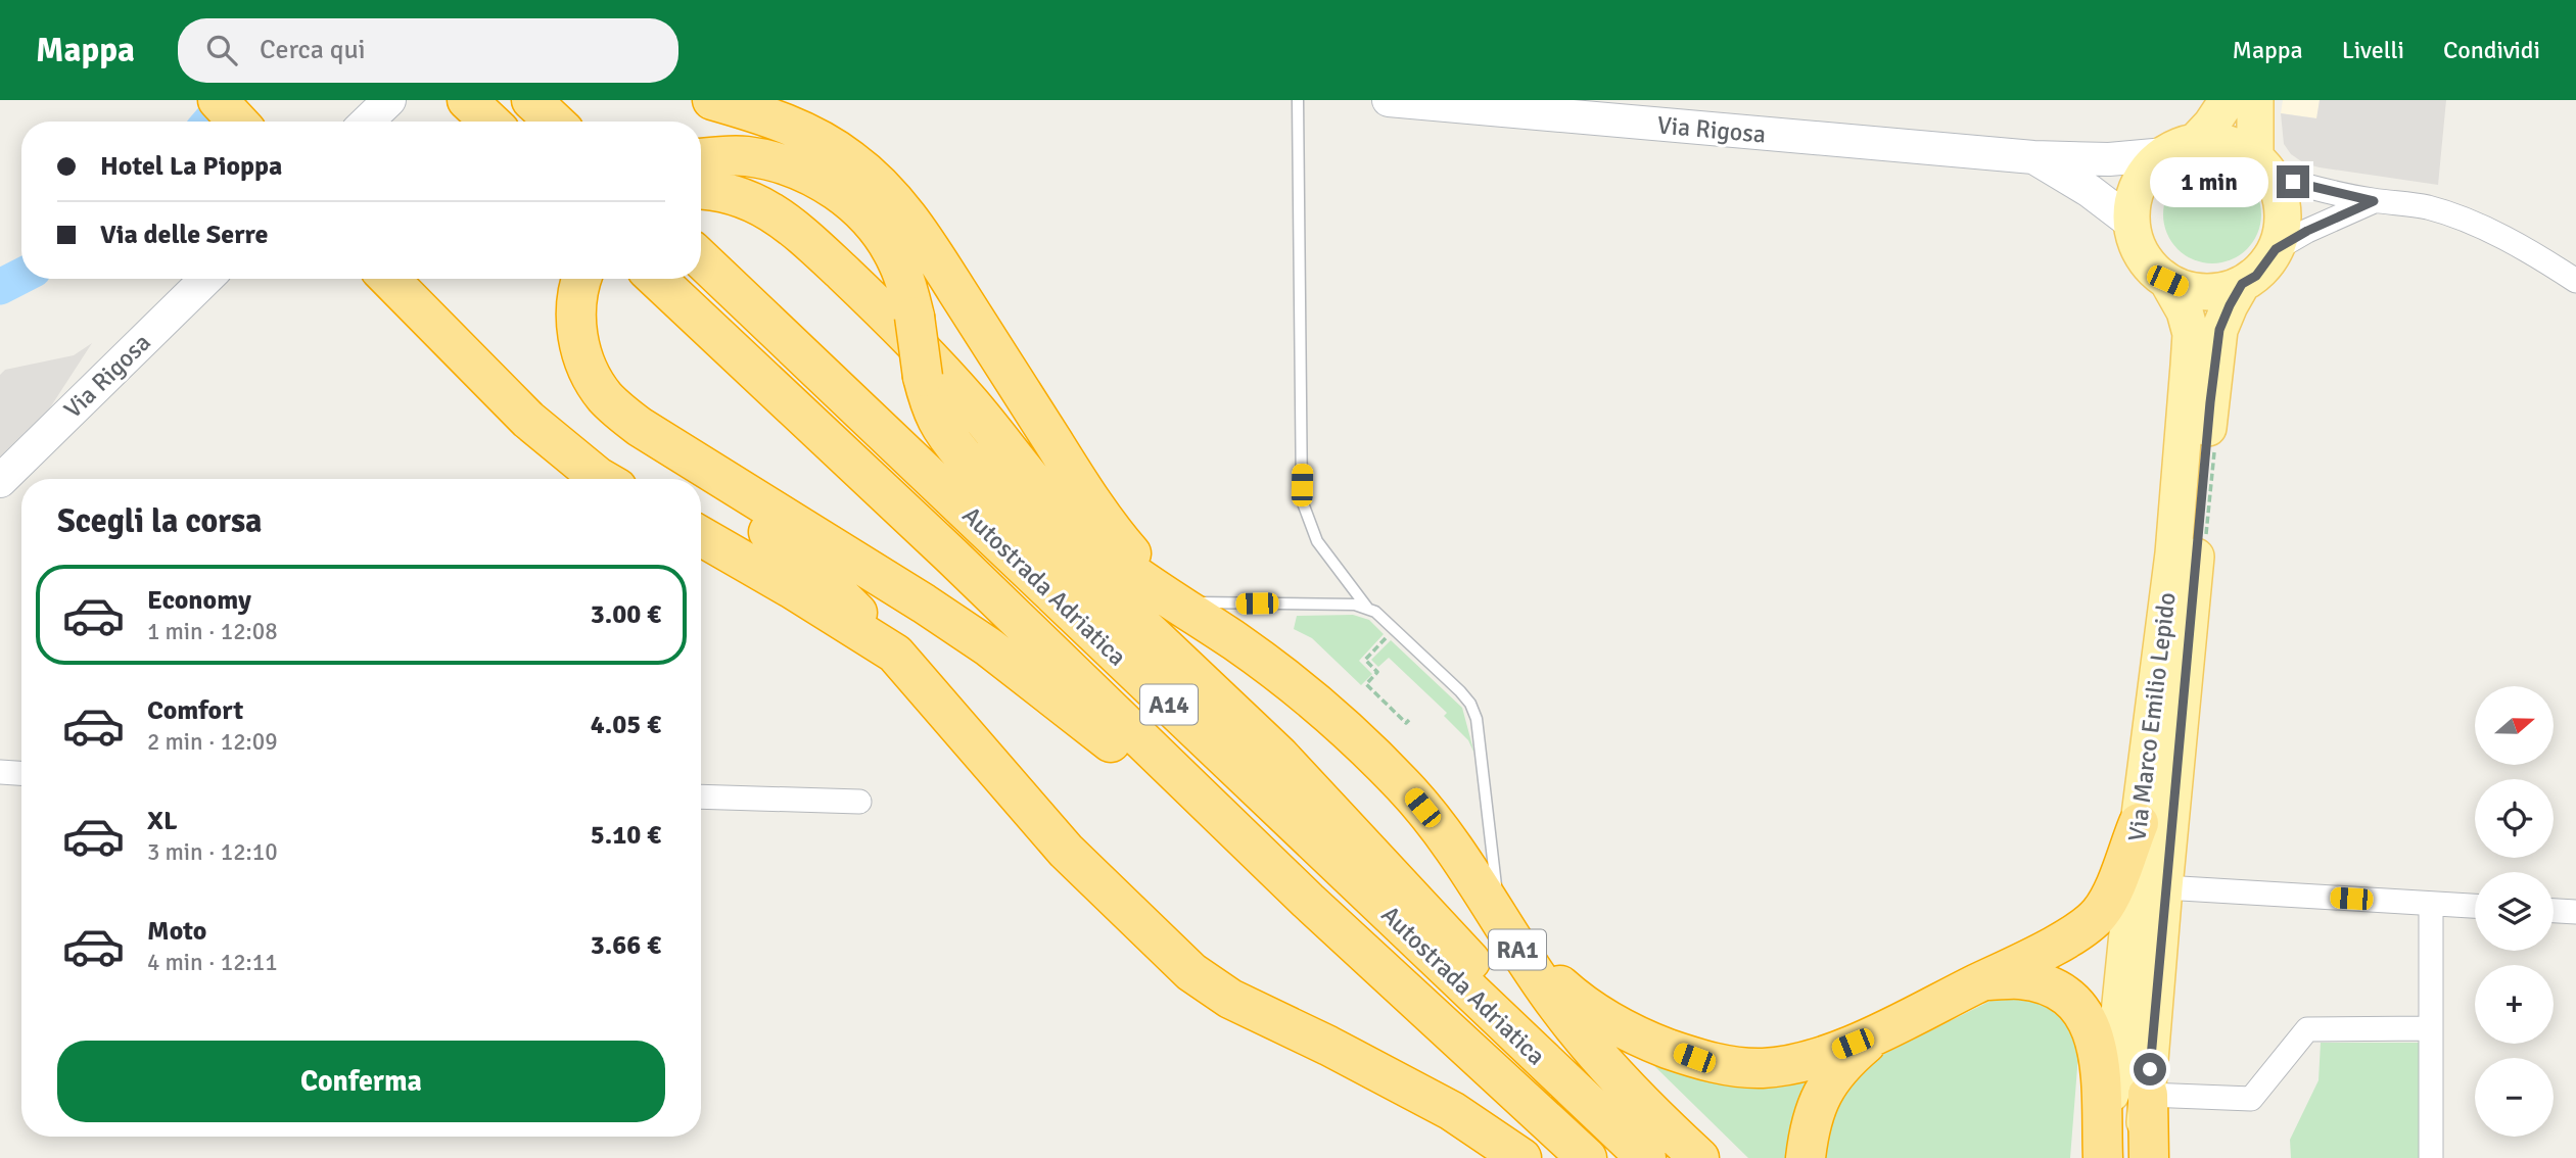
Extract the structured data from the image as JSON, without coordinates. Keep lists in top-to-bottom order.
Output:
{
  "streets": {
    "highway": ["Autostrada Adriatica", "A14", "RA1"],
    "main road": ["Via Rigosa", "Via Marco Emilio Lepido"]
  },
  "crossings": [
    ["Via Rigosa", "Via Marco Emilio Lepido"]
  ],
  "north": "right",
  "page": {
    "header": "Mappa",
    "search": "Cerca qui",
    "nav": ["Mappa", "Livelli", "Condividi"],
    "banner": ["Hotel La Pioppa", "Via delle Serre"],
    "bubble": "1 min",
    "heading": "Scegli la corsa",
    "list": [
      {
        "name": "Economy",
        "note": "1 min · 12:08",
        "value": "3.00 €"
      },
      {
        "name": "Comfort",
        "note": "2 min · 12:09",
        "value": "4.05 €"
      },
      {
        "name": "XL",
        "note": "3 min · 12:10",
        "value": "5.10 €"
      },
      {
        "name": "Moto",
        "note": "4 min · 12:11",
        "value": "3.66 €"
      }
    ],
    "map_buttons": ["+", "−"],
    "buttons": "Conferma"
  }
}
